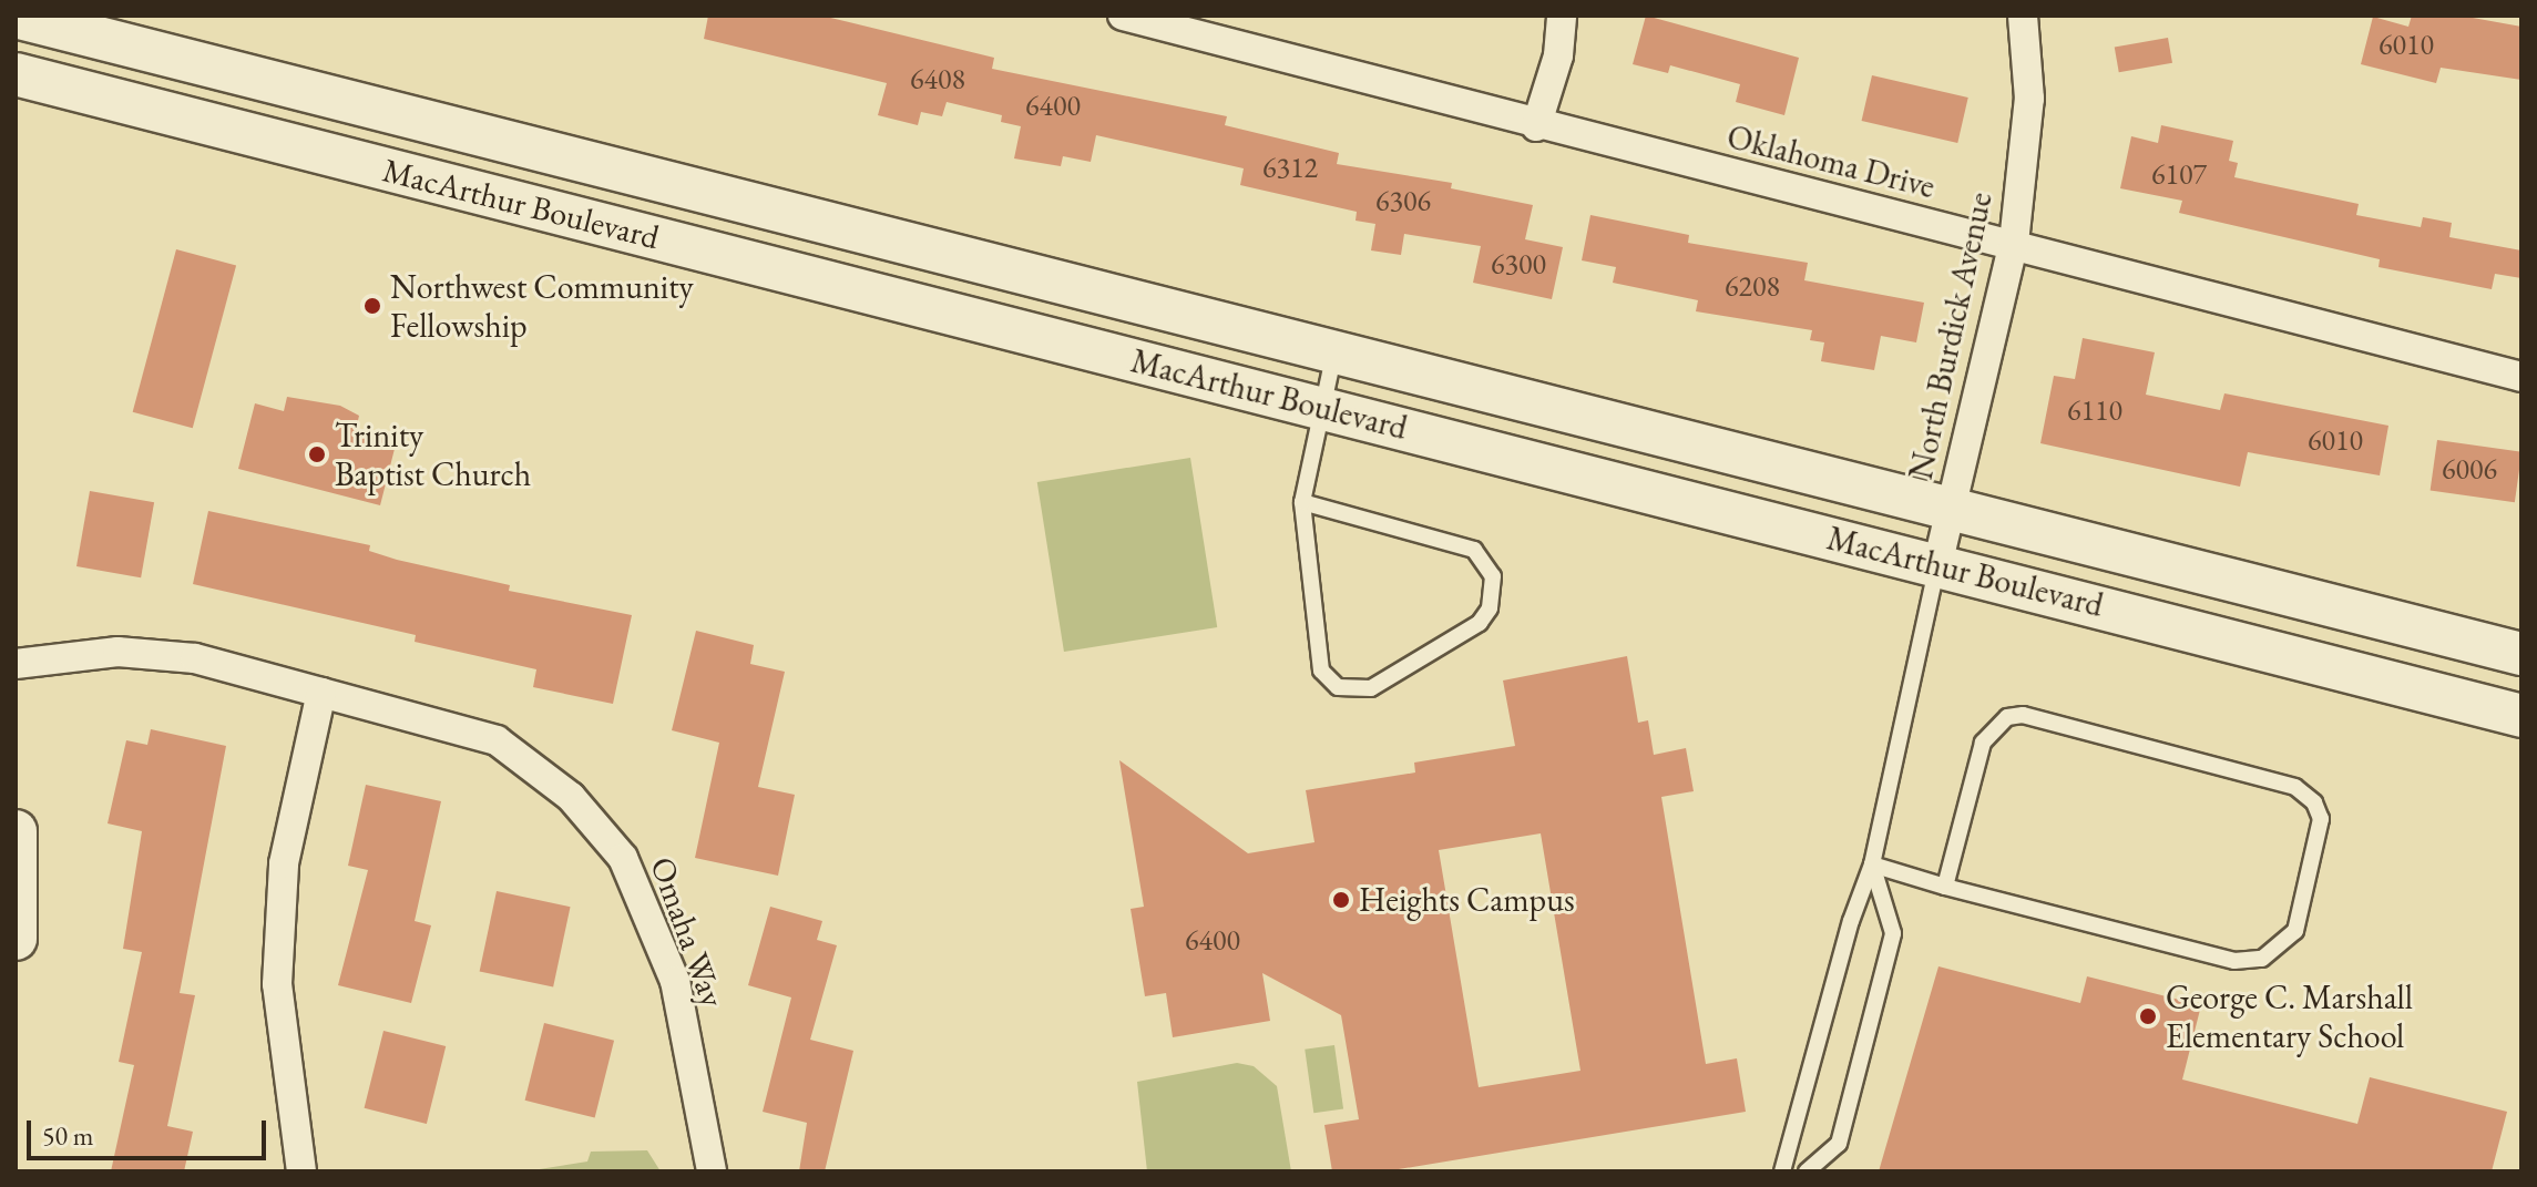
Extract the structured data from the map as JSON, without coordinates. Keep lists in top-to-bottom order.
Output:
{
  "streets": {
    "street": [
      "Oklahoma Drive",
      "MacArthur Boulevard",
      "North Burdick Avenue",
      "Omaha Way"
    ]
  },
  "crossings": [
    ["Oklahoma Drive", "North Burdick Avenue"],
    ["MacArthur Boulevard", "North Burdick Avenue"]
  ],
  "places": [
    "Northwest Community Fellowship",
    "Trinity Baptist Church",
    "Heights Campus",
    "George C. Marshall Elementary School"
  ],
  "house_numbers": [
    "6010",
    "6408",
    "6400",
    "6312",
    "6107",
    "6306",
    "6300",
    "6208",
    "6110",
    "6010",
    "6006",
    "6400"
  ],
  "scale_bar": "50 m"
}
